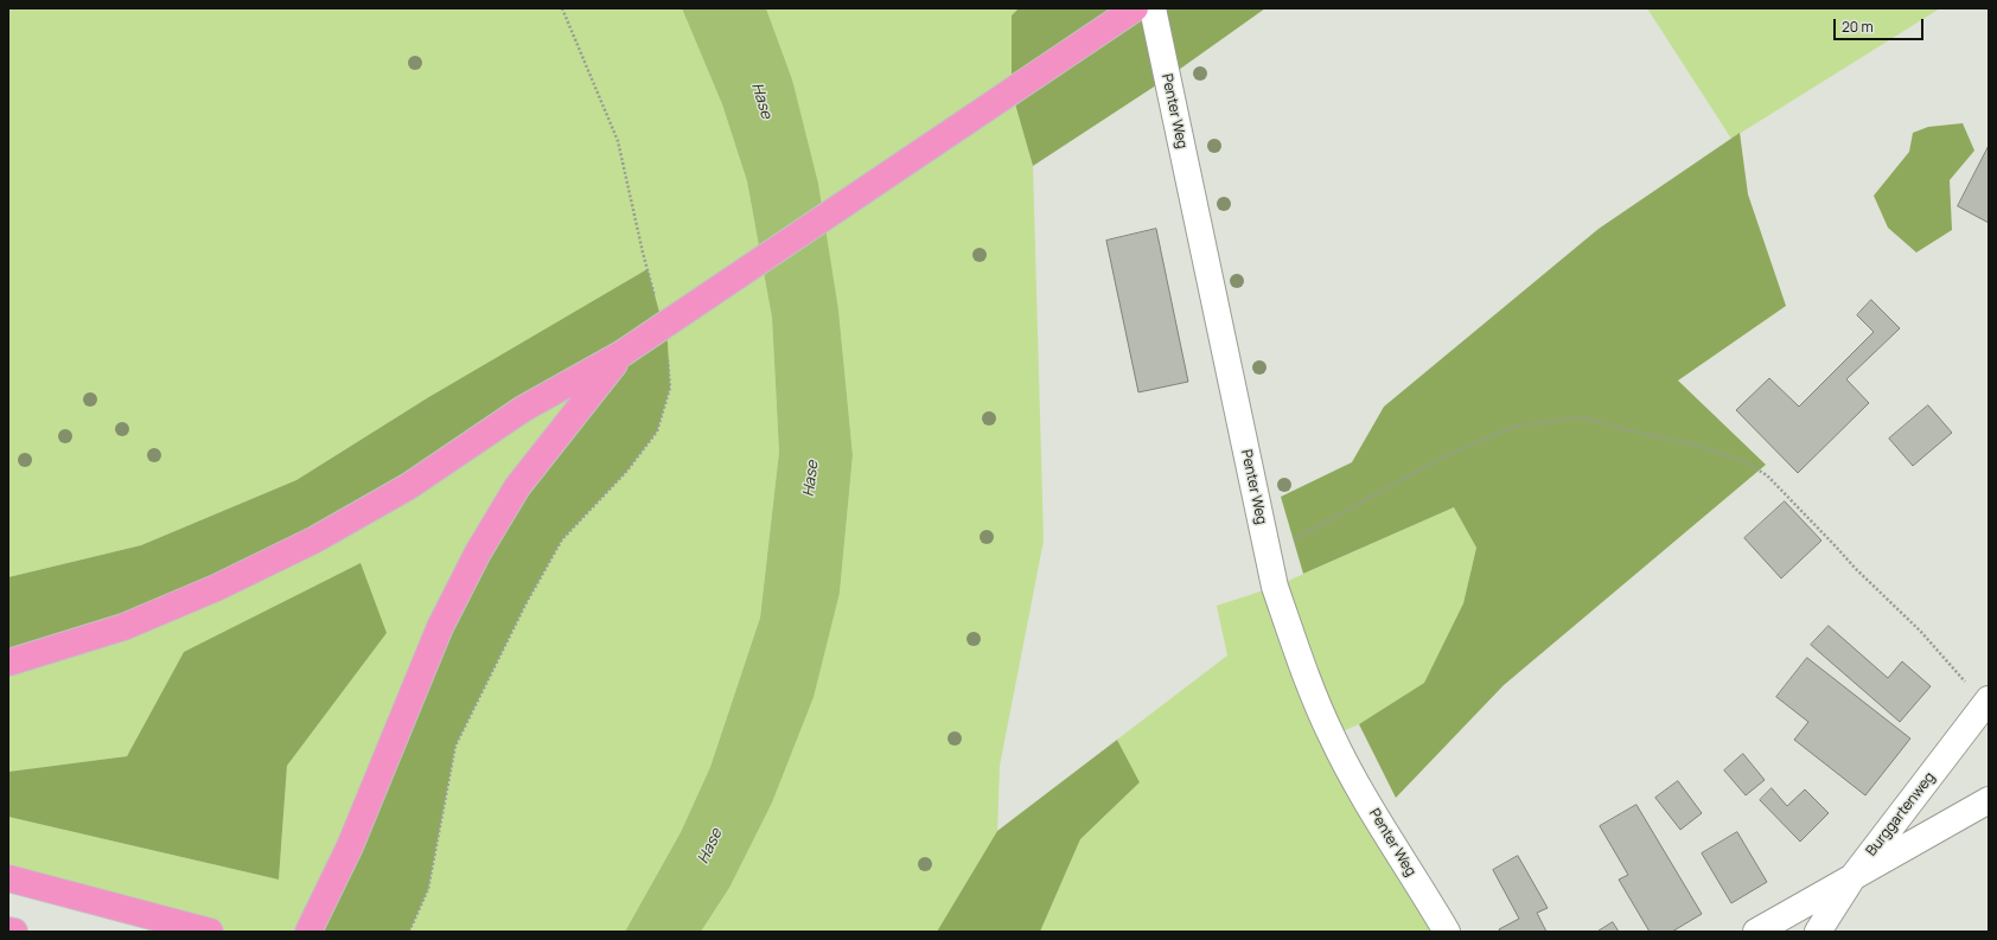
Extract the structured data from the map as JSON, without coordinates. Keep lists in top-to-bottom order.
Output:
{
  "streets": {
    "street": ["Penter Weg", "Burggartenweg"]
  },
  "water": ["Hase"],
  "scale_bar": "20 m"
}
